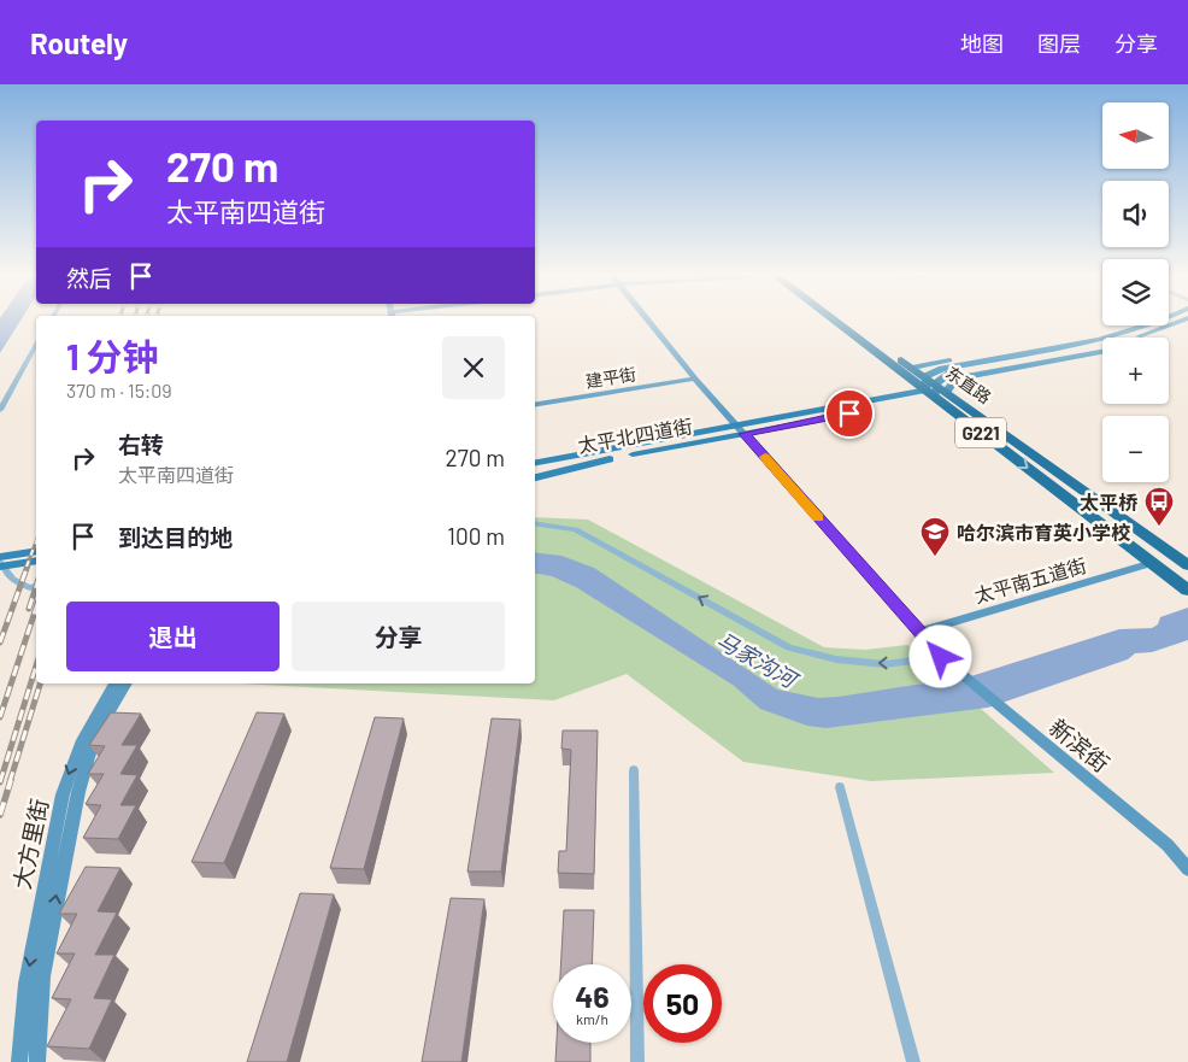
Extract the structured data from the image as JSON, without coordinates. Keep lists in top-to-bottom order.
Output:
{
  "streets": {
    "highway": ["东直路", "G221"],
    "main road": [
      "建平街",
      "太平北四道街",
      "太平南五道街",
      "新滨街",
      "大方里街"
    ]
  },
  "crossings": [
    ["建平街", "新滨街"],
    ["东直路", "太平北四道街"],
    ["东直路", "太平南五道街"],
    ["太平北四道街", "新滨街"],
    ["太平南五道街", "新滨街"]
  ],
  "water": ["马家沟河"],
  "places": {
    "bus stop": ["太平桥"],
    "school or university": ["哈尔滨市育英小学校"]
  },
  "north": "left",
  "page": {
    "header": "Routely",
    "nav": ["地图", "图层", "分享"],
    "map_buttons": ["+", "−"],
    "turn": ["270 m", "太平南四道街"],
    "then": "然后",
    "heading": ["1 分钟", "370 m · 15:09"],
    "list": [
      {
        "name": "右转",
        "note": "太平南四道街",
        "value": "270 m"
      },
      {
        "name": "到达目的地",
        "value": "100 m"
      }
    ],
    "buttons": ["退出", "分享"],
    "speed": "46 km/h",
    "limit": "50"
  }
}
